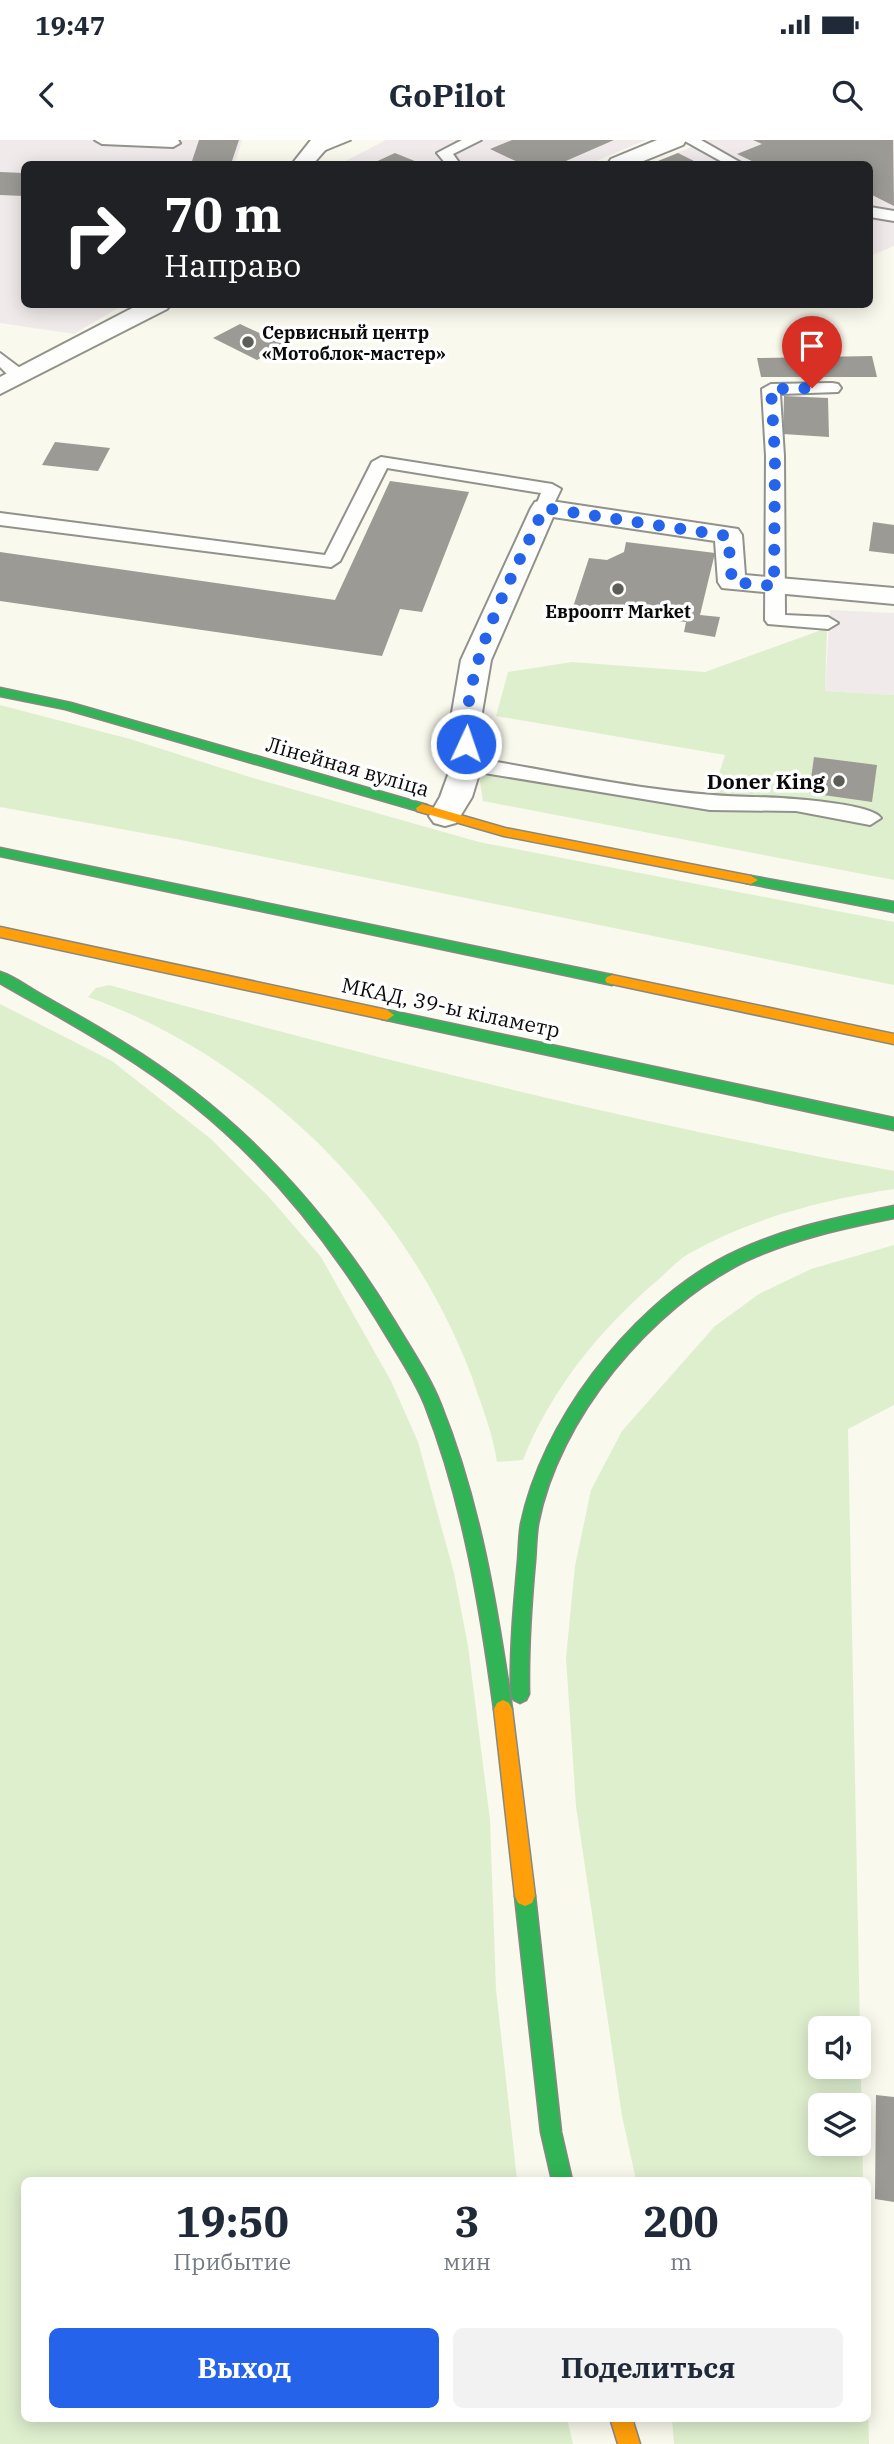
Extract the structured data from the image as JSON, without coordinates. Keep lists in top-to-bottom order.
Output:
{
  "streets": {
    "main road": ["Лінейная вуліца", "МКАД, 39-ы кіламетр"]
  },
  "places": ["Сервисный центр «Мотоблок-мастер»", "Евроопт Market", "Doner King"],
  "page": {
    "status": "19:47",
    "header": "GoPilot",
    "turn": ["70 m", "Направо"],
    "eta": [
      "19:50",
      "Прибытие",
      "3",
      "мин",
      "200",
      "m"
    ],
    "buttons": ["Выход", "Поделиться"]
  }
}
